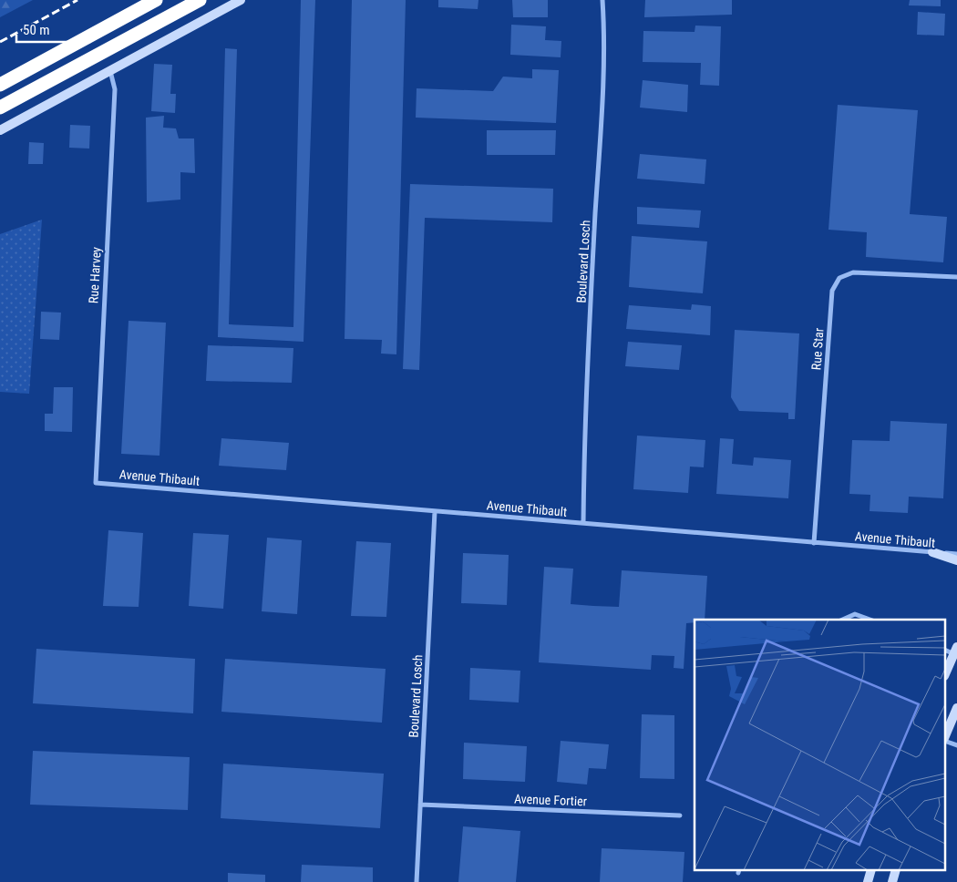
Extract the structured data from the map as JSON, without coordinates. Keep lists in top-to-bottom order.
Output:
{
  "streets": {
    "street": [
      "Boulevard Losch",
      "Rue Harvey",
      "Rue Star",
      "Avenue Thibault",
      "Avenue Fortier"
    ]
  },
  "crossings": [
    ["Boulevard Losch", "Avenue Thibault"],
    ["Boulevard Losch", "Avenue Fortier"],
    ["Rue Harvey", "Avenue Thibault"],
    ["Rue Star", "Avenue Thibault"]
  ],
  "scale_bar": "50 m"
}
